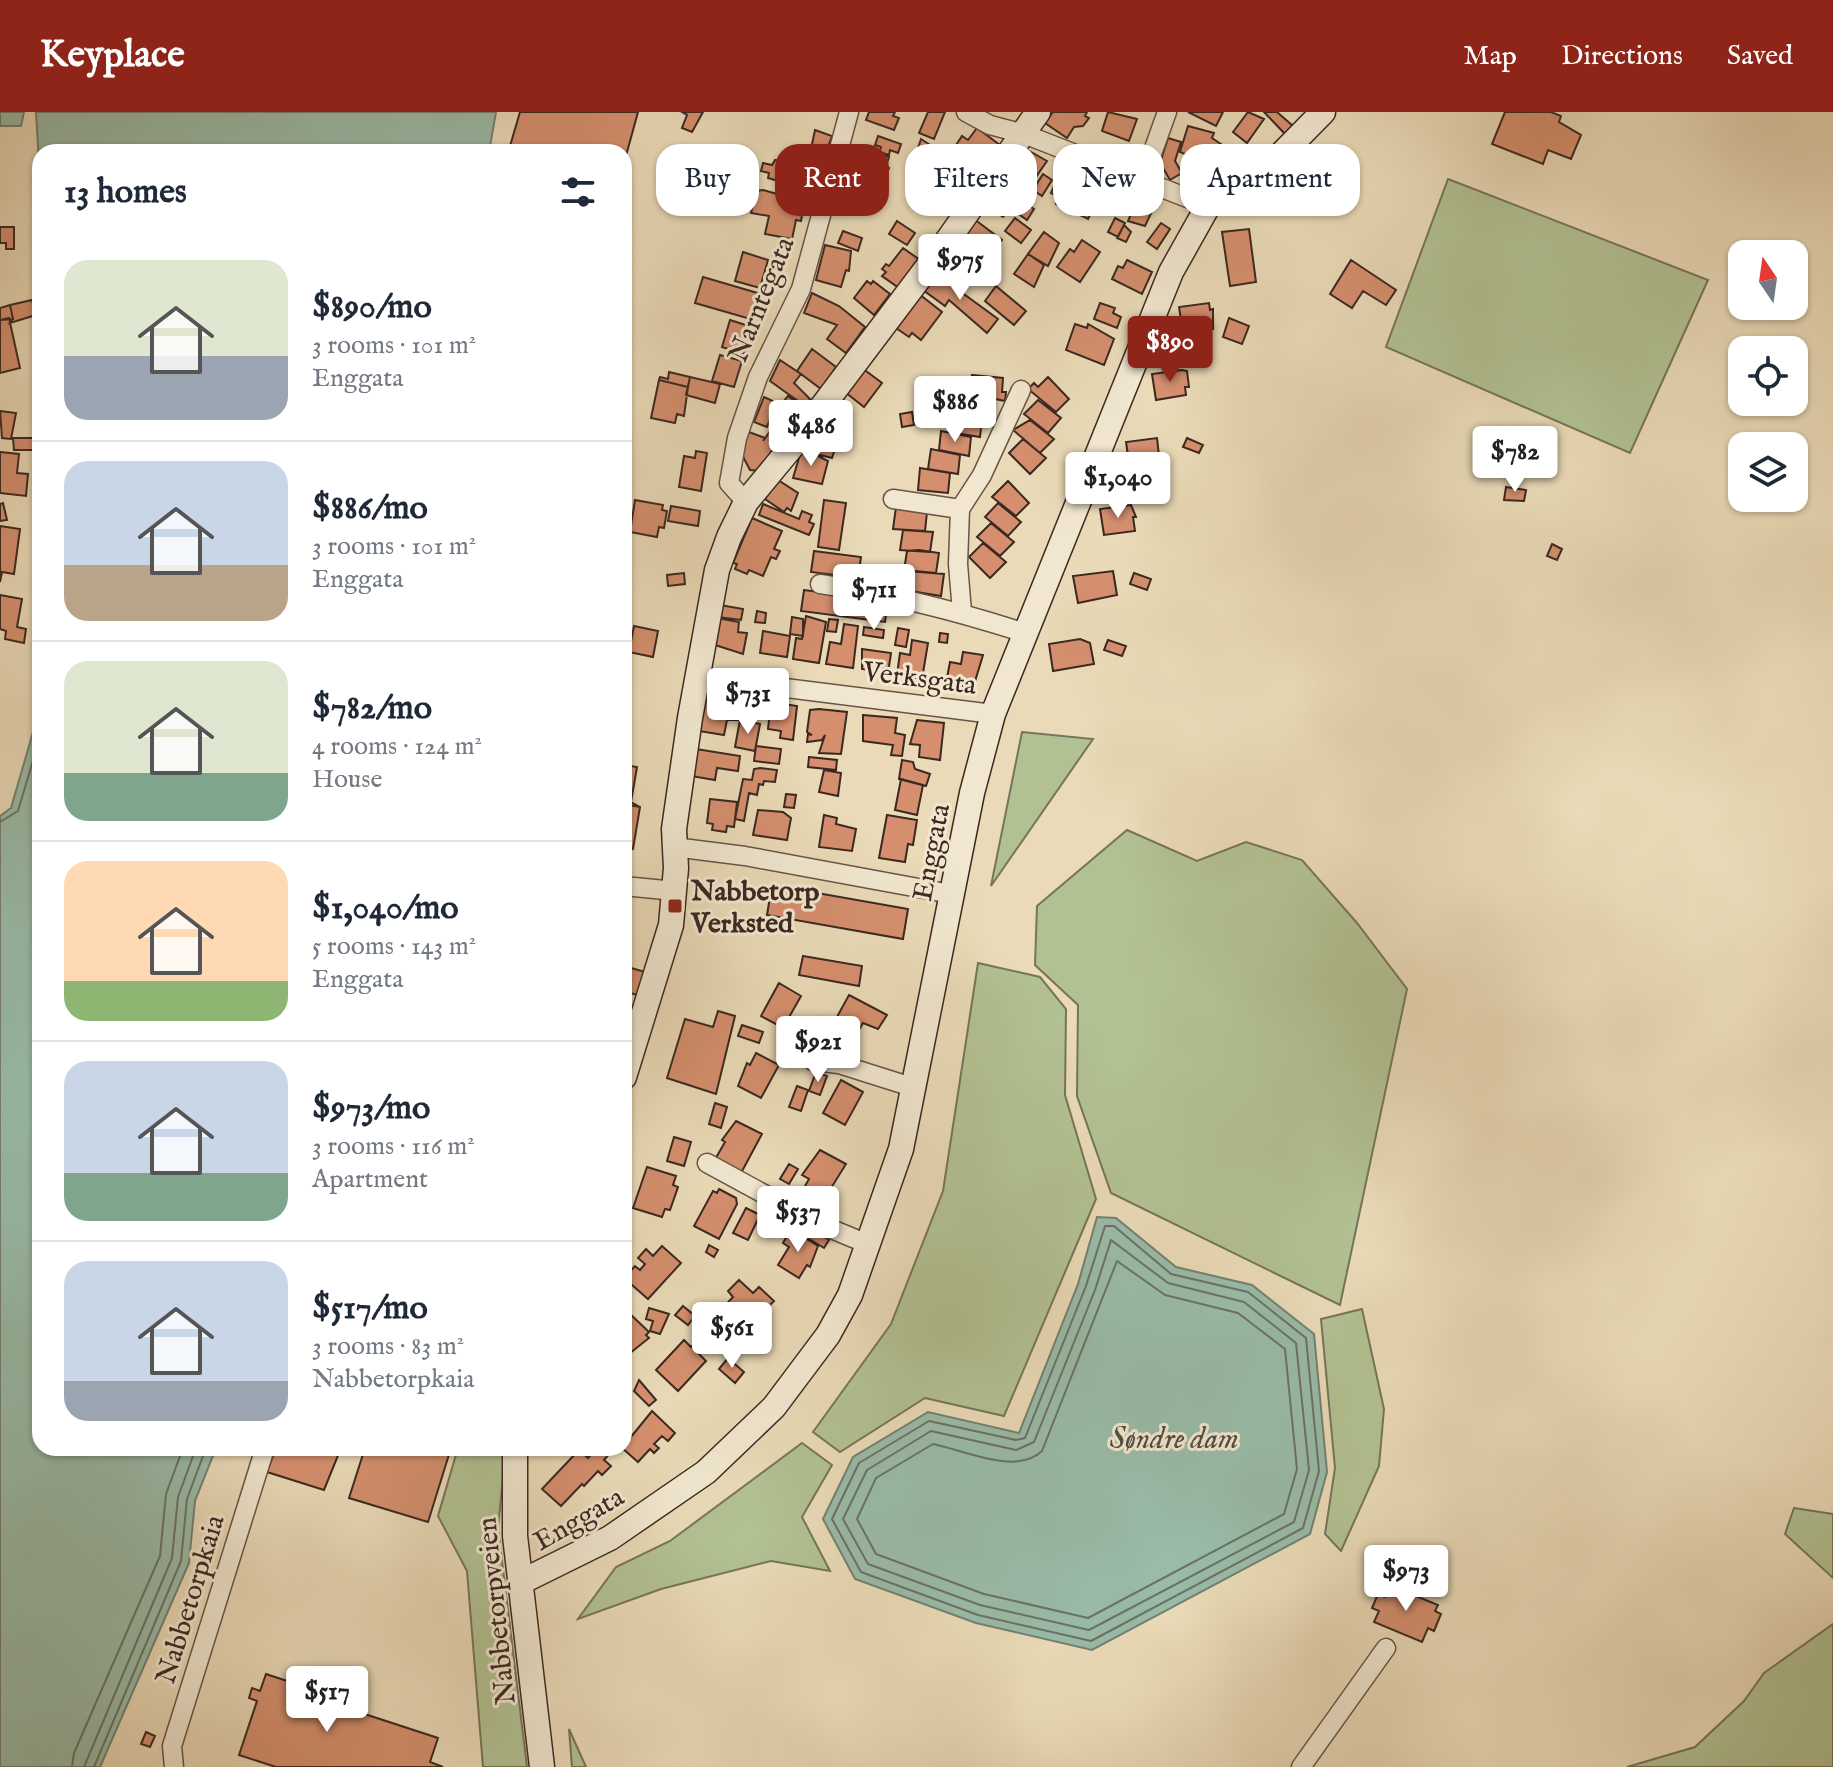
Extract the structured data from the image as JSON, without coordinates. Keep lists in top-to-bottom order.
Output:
{
  "streets": {
    "street": [
      "Narntegata",
      "Verksgata",
      "Enggata",
      "Nabbetorpkaia",
      "Nabbetorpveien"
    ]
  },
  "crossings": [
    ["Verksgata", "Enggata"],
    ["Enggata", "Nabbetorpveien"]
  ],
  "water": ["Søndre dam"],
  "places": {
    "transit": ["Nabbetorp Verksted"]
  },
  "north": "top",
  "page": {
    "header": "Keyplace",
    "nav": ["Map", "Directions", "Saved"],
    "chip": [
      "Buy",
      "Rent",
      "Filters",
      "New",
      "Apartment"
    ],
    "heading": "13 homes",
    "price": [
      "$975",
      "$890",
      "$886",
      "$486",
      "$782",
      "$1,040",
      "$711",
      "$731",
      "$921",
      "$537",
      "$561",
      "$973",
      "$517"
    ],
    "list": [
      {
        "name": "$890/mo",
        "note": "3 rooms · 101 m² · Enggata"
      },
      {
        "name": "$886/mo",
        "note": "3 rooms · 101 m² · Enggata"
      },
      {
        "name": "$782/mo",
        "note": "4 rooms · 124 m² · House"
      },
      {
        "name": "$1,040/mo",
        "note": "5 rooms · 143 m² · Enggata"
      },
      {
        "name": "$973/mo",
        "note": "3 rooms · 116 m² · Apartment"
      },
      {
        "name": "$517/mo",
        "note": "3 rooms · 83 m² · Nabbetorpkaia"
      }
    ]
  }
}
